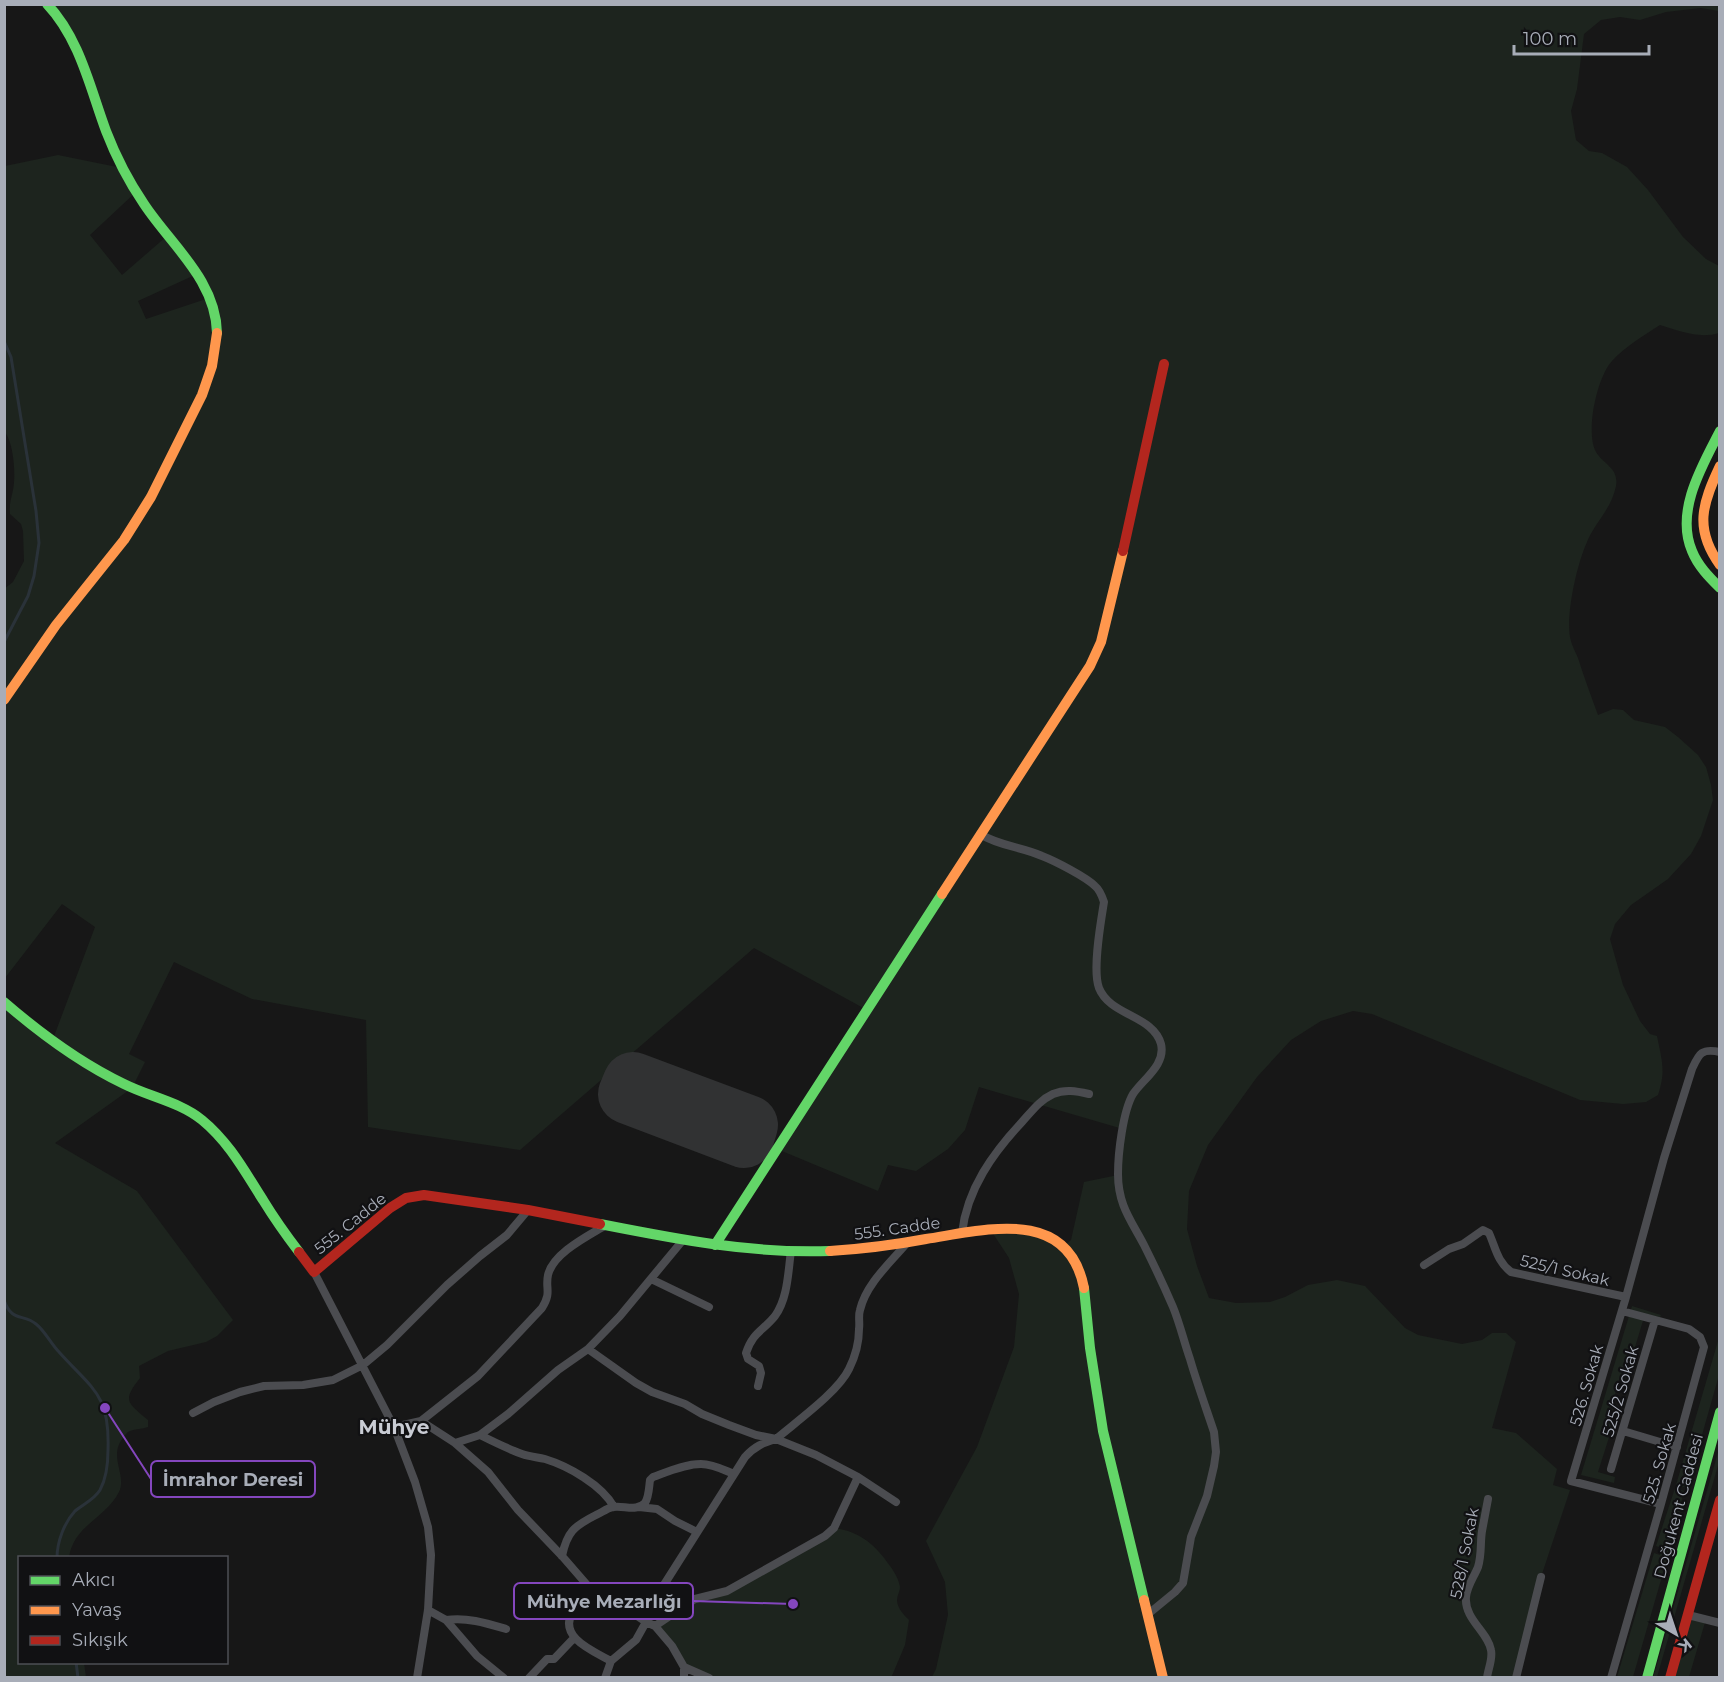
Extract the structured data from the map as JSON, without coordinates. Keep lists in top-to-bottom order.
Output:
{
  "streets": {
    "street": [
      "555. Cadde",
      "525/1 Sokak",
      "526. Sokak",
      "525/2 Sokak",
      "525. Sokak",
      "Doğukent Caddesi",
      "528/1 Sokak"
    ]
  },
  "crossings": [
    ["525/1 Sokak", "526. Sokak"],
    ["526. Sokak", "525. Sokak"],
    ["525/2 Sokak", "525. Sokak"]
  ],
  "districts": ["Mühye"],
  "places": ["İmrahor Deresi", "Mühye Mezarlığı"],
  "legend": ["Akıcı", "Yavaş", "Sıkışık"],
  "scale_bar": "100 m",
  "north": "bottom right"
}
